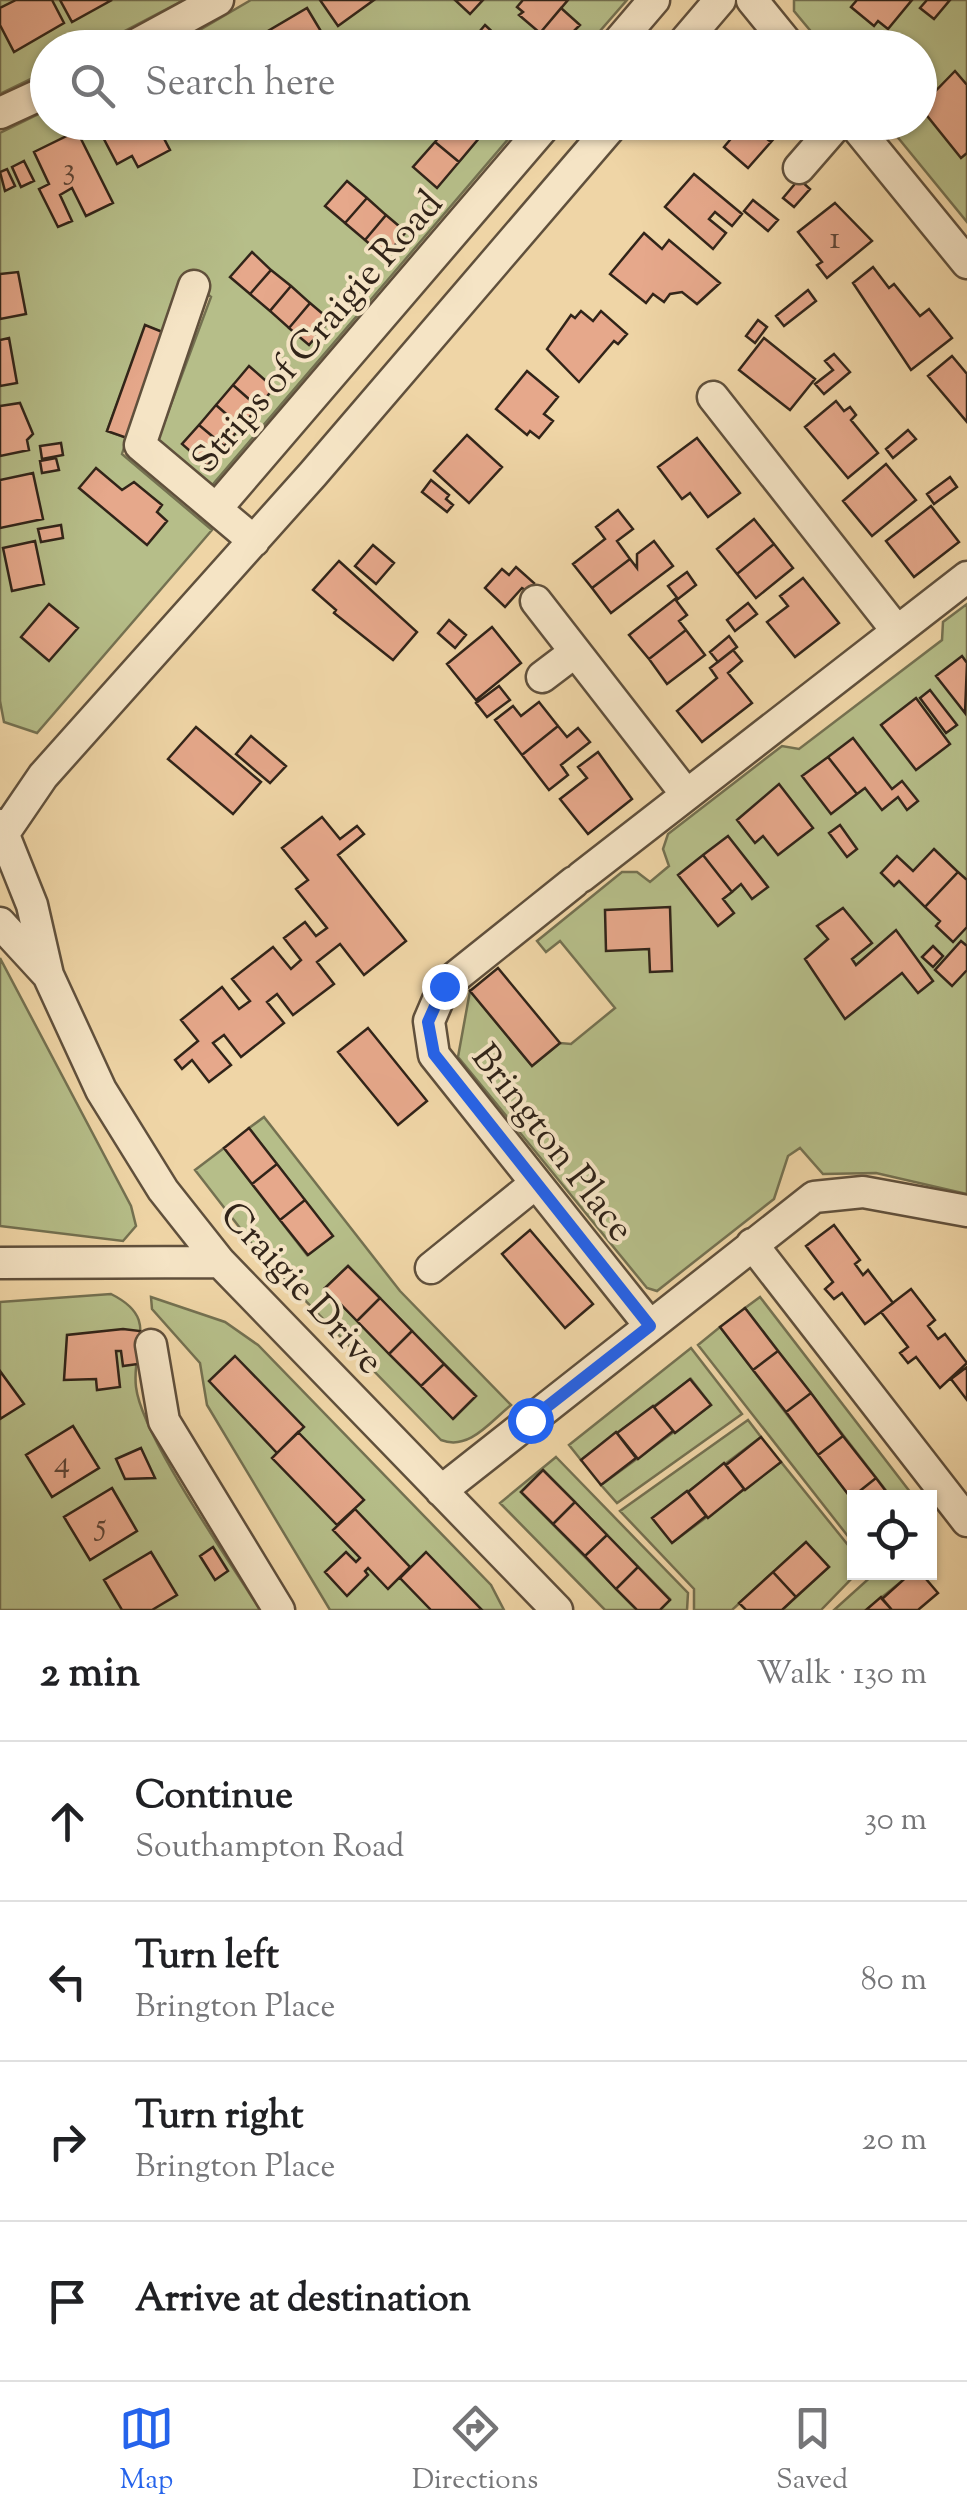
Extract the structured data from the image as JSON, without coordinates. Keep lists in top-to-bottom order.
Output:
{
  "streets": {
    "street": ["Strips of Craigie Road", "Brington Place", "Craigie Drive"]
  },
  "house_numbers": [
    "3",
    "1",
    "4",
    "5"
  ],
  "page": {
    "search": "Search here",
    "heading": ["2 min", "Walk · 130 m"],
    "list": [
      ["Continue", "Southampton Road", "30 m"],
      ["Turn left", "Brington Place", "80 m"],
      ["Turn right", "Brington Place", "20 m"],
      "Arrive at destination"
    ],
    "nav": ["Map", "Directions", "Saved"]
  }
}
